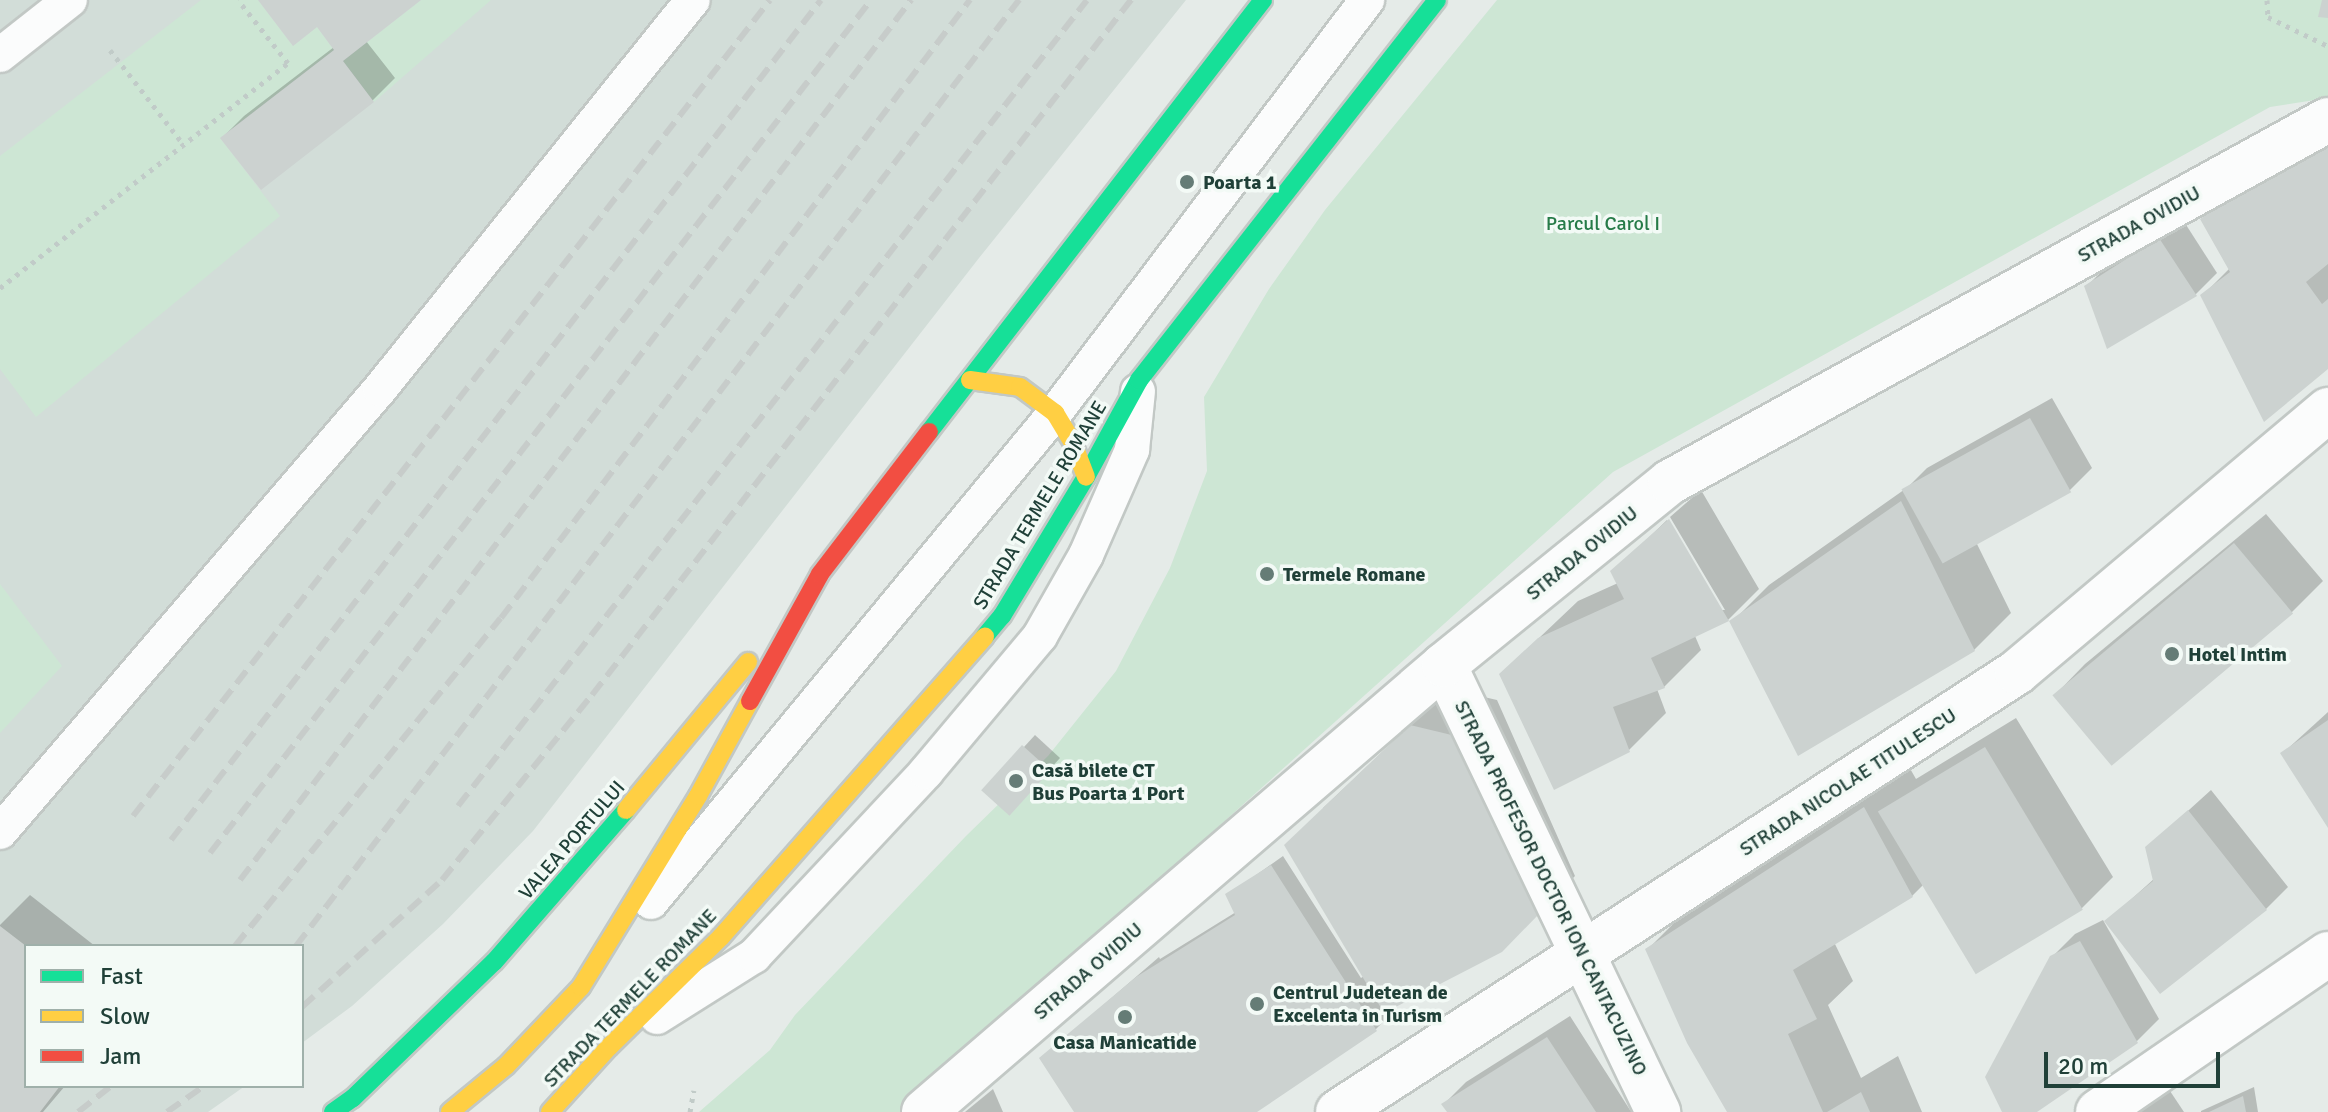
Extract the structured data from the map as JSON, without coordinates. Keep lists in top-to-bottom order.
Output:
{
  "streets": {
    "street": [
      "STRADA OVIDIU",
      "STRADA TERMELE ROMANE",
      "STRADA NICOLAE TITULESCU",
      "VALEA PORTULUI",
      "STRADA PROFESOR DOCTOR ION CANTACUZINO"
    ]
  },
  "crossings": [
    ["STRADA OVIDIU", "STRADA PROFESOR DOCTOR ION CANTACUZINO"],
    ["STRADA NICOLAE TITULESCU", "STRADA PROFESOR DOCTOR ION CANTACUZINO"]
  ],
  "parks": ["Parcul Carol I"],
  "places": [
    "Poarta 1",
    "Termele Romane",
    "Hotel Intim",
    "Casă bilete CT Bus Poarta 1 Port",
    "Centrul Judetean de Excelenta in Turism",
    "Casa Manicatide"
  ],
  "legend": ["Fast", "Slow", "Jam"],
  "scale_bar": "20 m"
}
